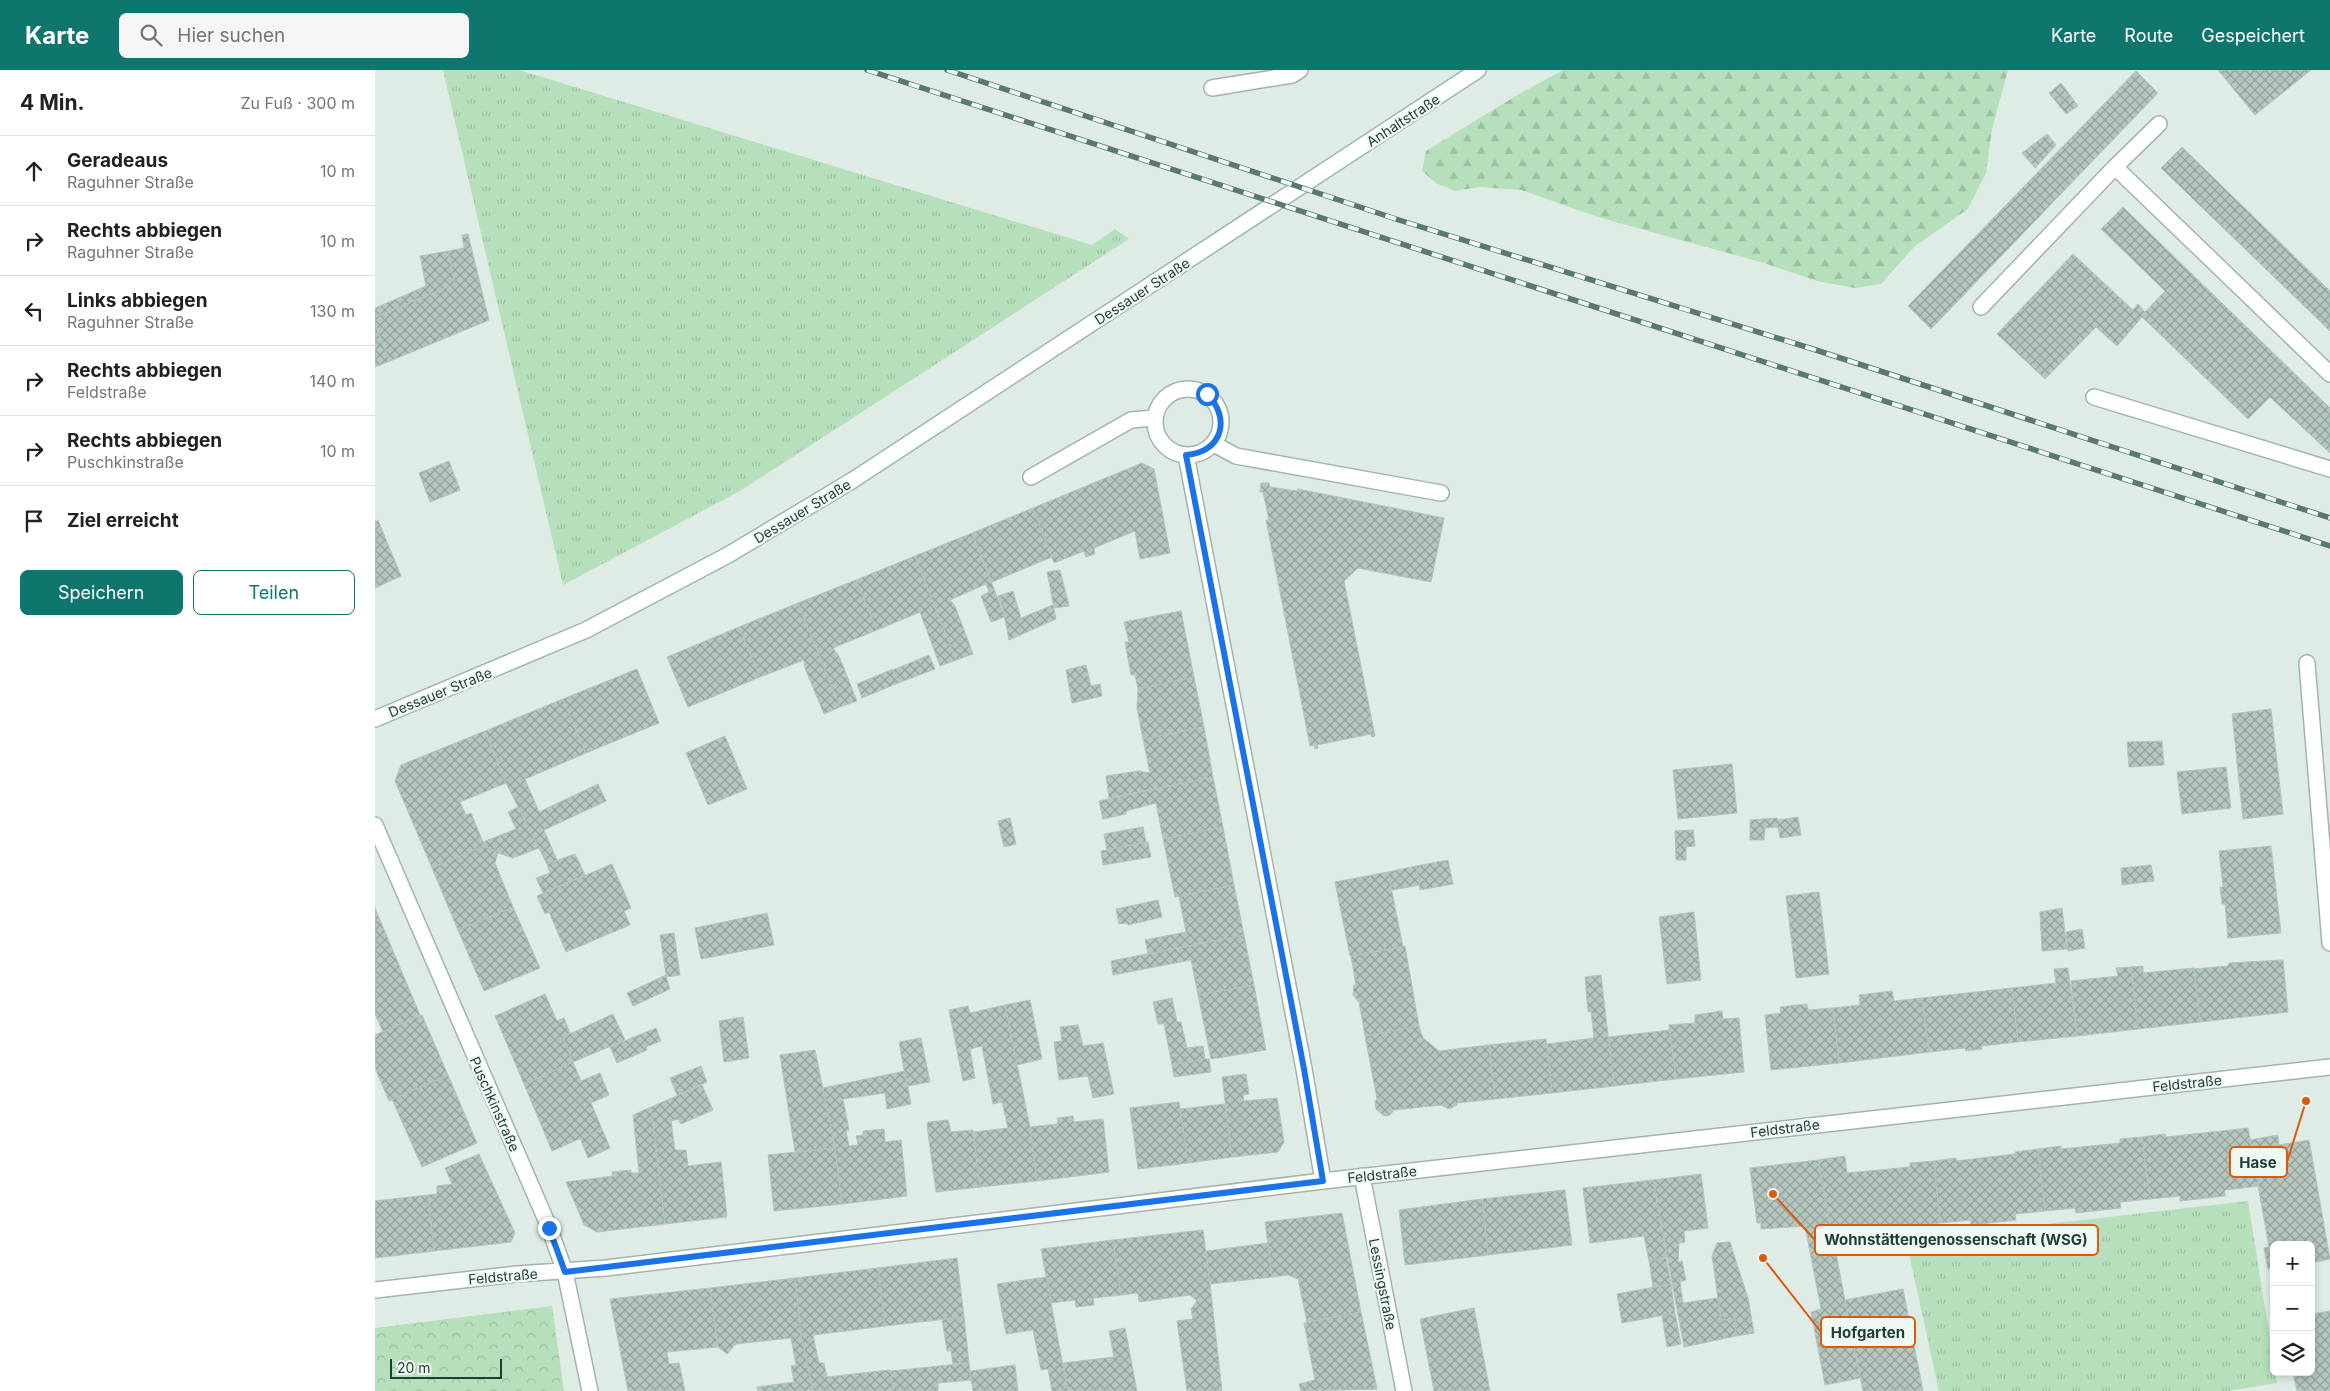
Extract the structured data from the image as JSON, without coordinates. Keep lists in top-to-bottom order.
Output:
{
  "streets": {
    "street": [
      "Anhaltstraße",
      "Dessauer Straße",
      "Feldstraße",
      "Puschkinstraße",
      "Lessingstraße"
    ]
  },
  "crossings": [
    ["Anhaltstraße", "Dessauer Straße"],
    ["Feldstraße", "Puschkinstraße"],
    ["Feldstraße", "Lessingstraße"]
  ],
  "places": ["Hase", "Wohnstättengenossenschaft (WSG)", "Hofgarten"],
  "scale_bar": "20 m",
  "page": {
    "header": "Karte",
    "search": "Hier suchen",
    "nav": ["Karte", "Route", "Gespeichert"],
    "heading": ["4 Min.", "Zu Fuß · 300 m"],
    "list": [
      ["Geradeaus", "Raguhner Straße", "10 m"],
      ["Rechts abbiegen", "Raguhner Straße", "10 m"],
      ["Links abbiegen", "Raguhner Straße", "130 m"],
      ["Rechts abbiegen", "Feldstraße", "140 m"],
      ["Rechts abbiegen", "Puschkinstraße", "10 m"],
      "Ziel erreicht"
    ],
    "buttons": ["Speichern", "Teilen"],
    "map_buttons": ["+", "−"],
    "scale": "20 m"
  }
}
